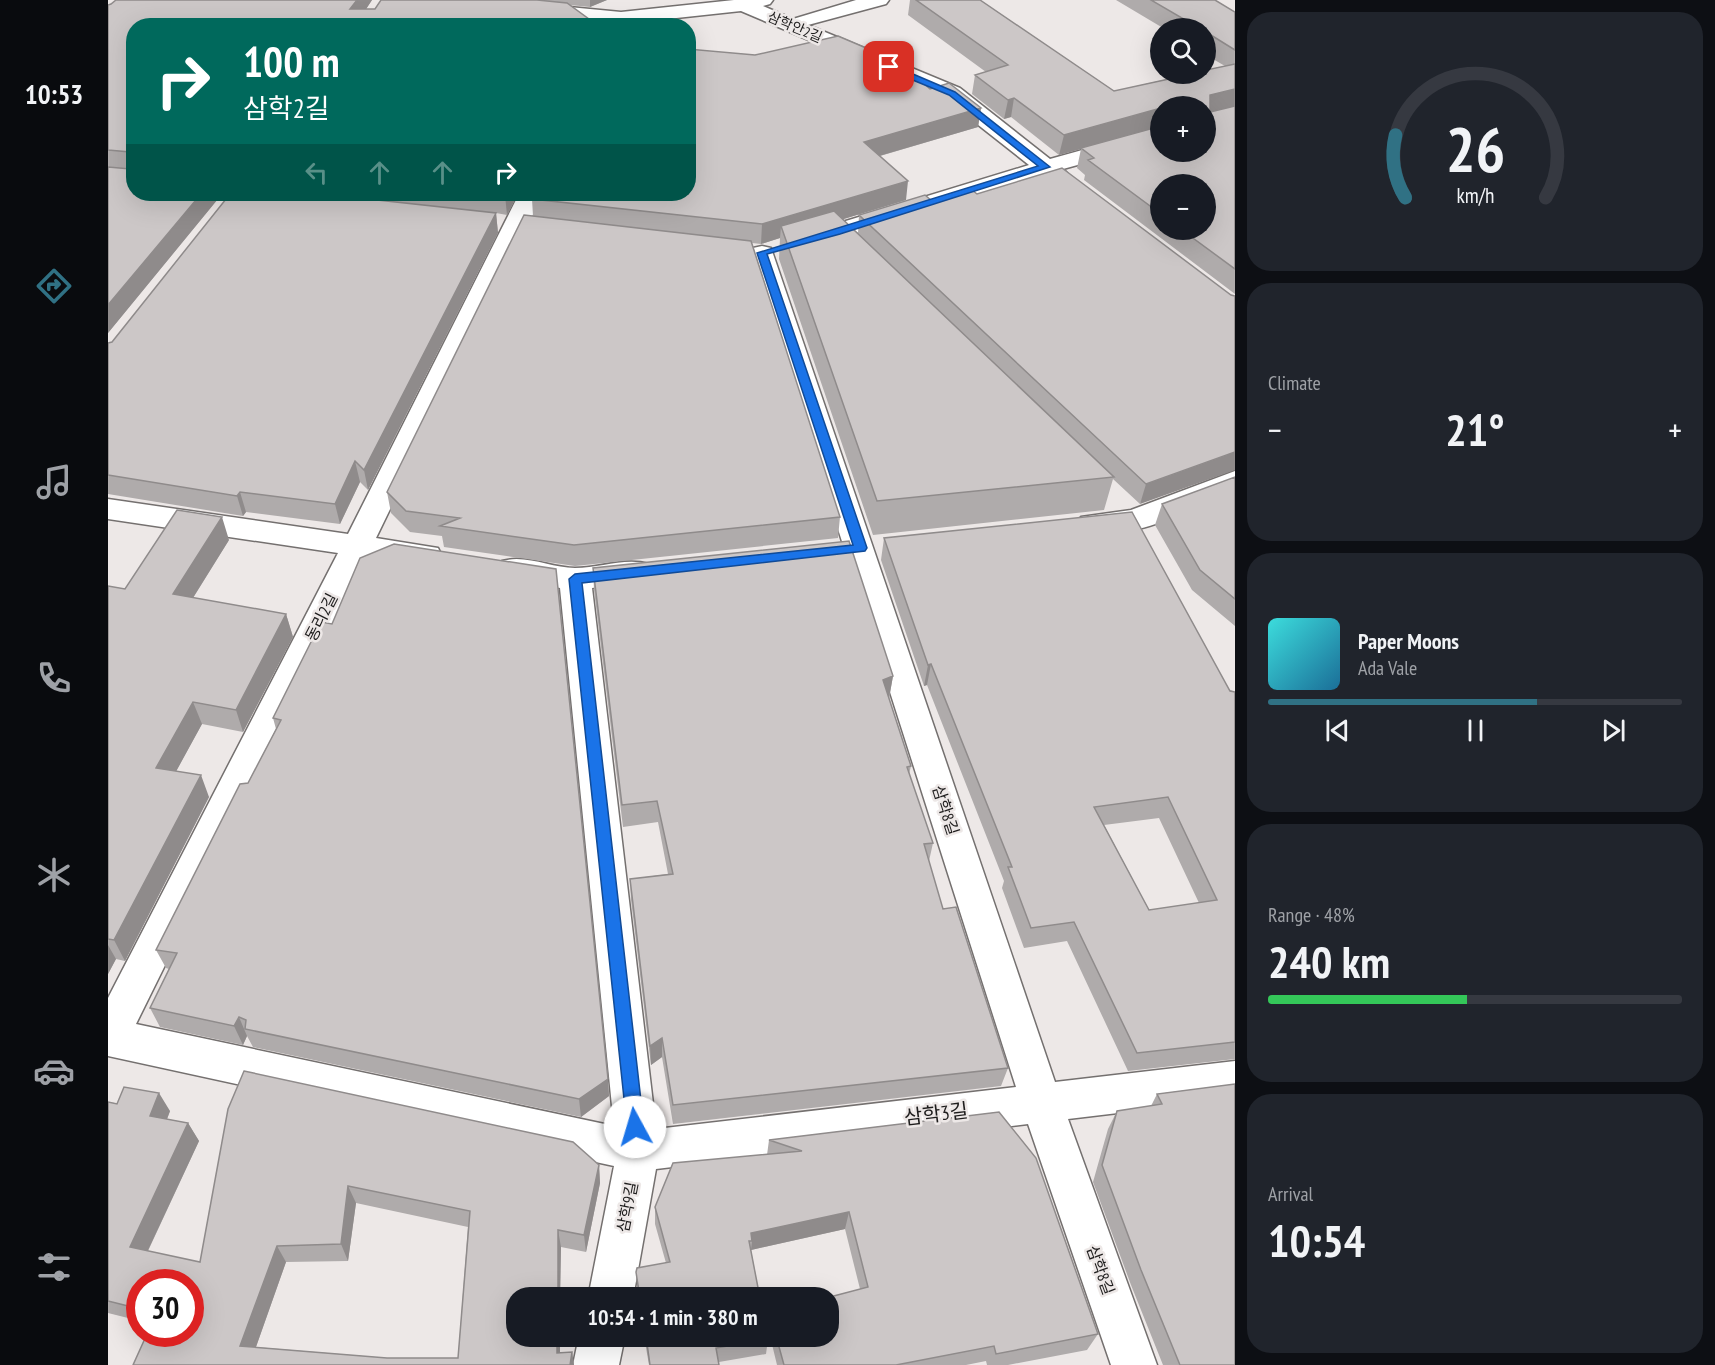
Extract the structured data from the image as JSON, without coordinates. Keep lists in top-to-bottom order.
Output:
{
  "streets": {
    "street": [
      "삼학안2길",
      "동리2길",
      "삼학8길",
      "삼학3길",
      "삼학9길"
    ]
  },
  "crossings": [
    ["삼학안2길", "삼학8길"],
    ["동리2길", "삼학3길"],
    ["삼학8길", "삼학3길"],
    ["삼학3길", "삼학9길"]
  ],
  "page": {
    "tabs": "10:53",
    "map_buttons": ["+", "−"],
    "turn": ["100 m", "삼학2길"],
    "tile": [
      "Climate",
      ["Range · 48%", "240 km"],
      ["Arrival", "10:54"]
    ],
    "heat": ["−", "21°", "+"],
    "song": ["Paper Moons", "Ada Vale"],
    "limit": "30",
    "trip": "10:54 · 1 min · 380 m",
    "gauge": ["26", "km/h"]
  }
}
